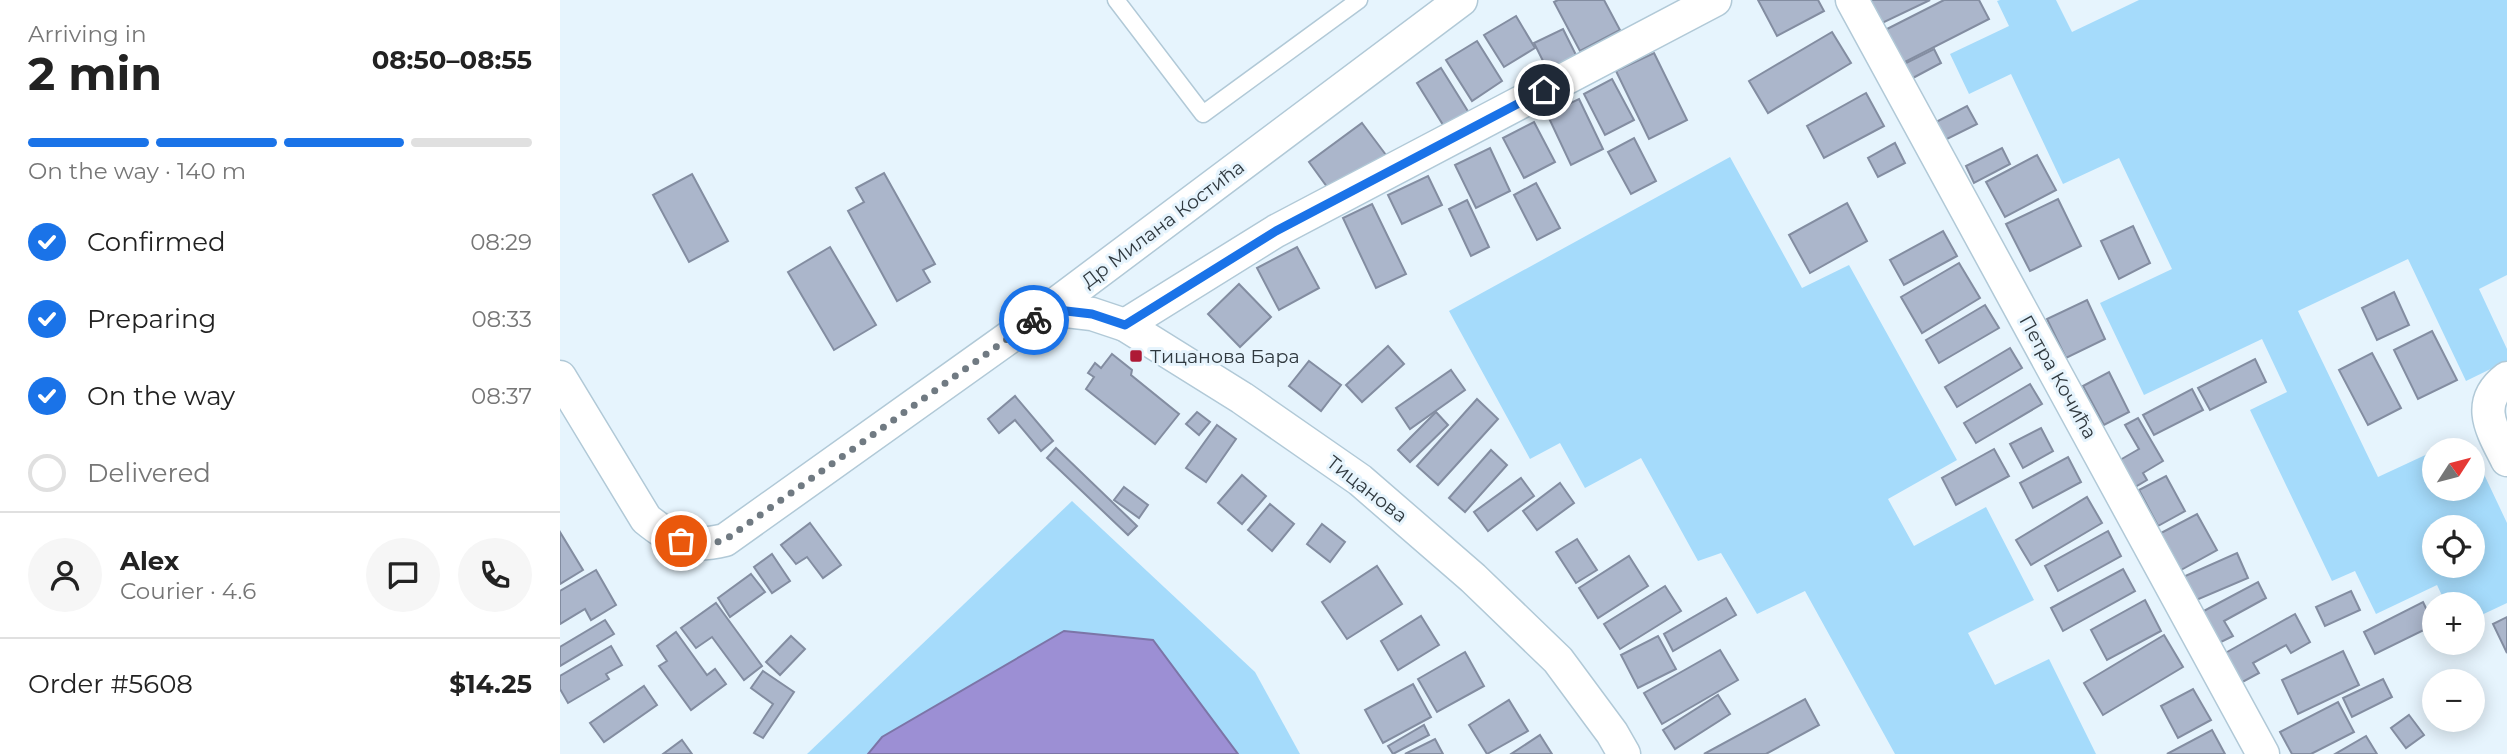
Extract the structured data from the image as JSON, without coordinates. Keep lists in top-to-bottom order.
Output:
{
  "streets": {
    "street": ["Др Милана Костића", "Петра Кочића", "Тицанова"]
  },
  "crossings": [
    ["Др Милана Костића", "Тицанова"]
  ],
  "places": {
    "transit": ["Тицанова Бара"]
  },
  "north": "top right",
  "page": {
    "heading": ["2 min", "Arriving in", "08:50–08:55"],
    "panel": [
      "Alex",
      "Courier · 4.6",
      "Order #5608",
      "$14.25"
    ],
    "bar": "On the way · 140 m",
    "list": [
      ["Confirmed", "08:29"],
      ["Preparing", "08:33"],
      ["On the way", "08:37"],
      "Delivered"
    ],
    "map_buttons": ["+", "−"]
  }
}
